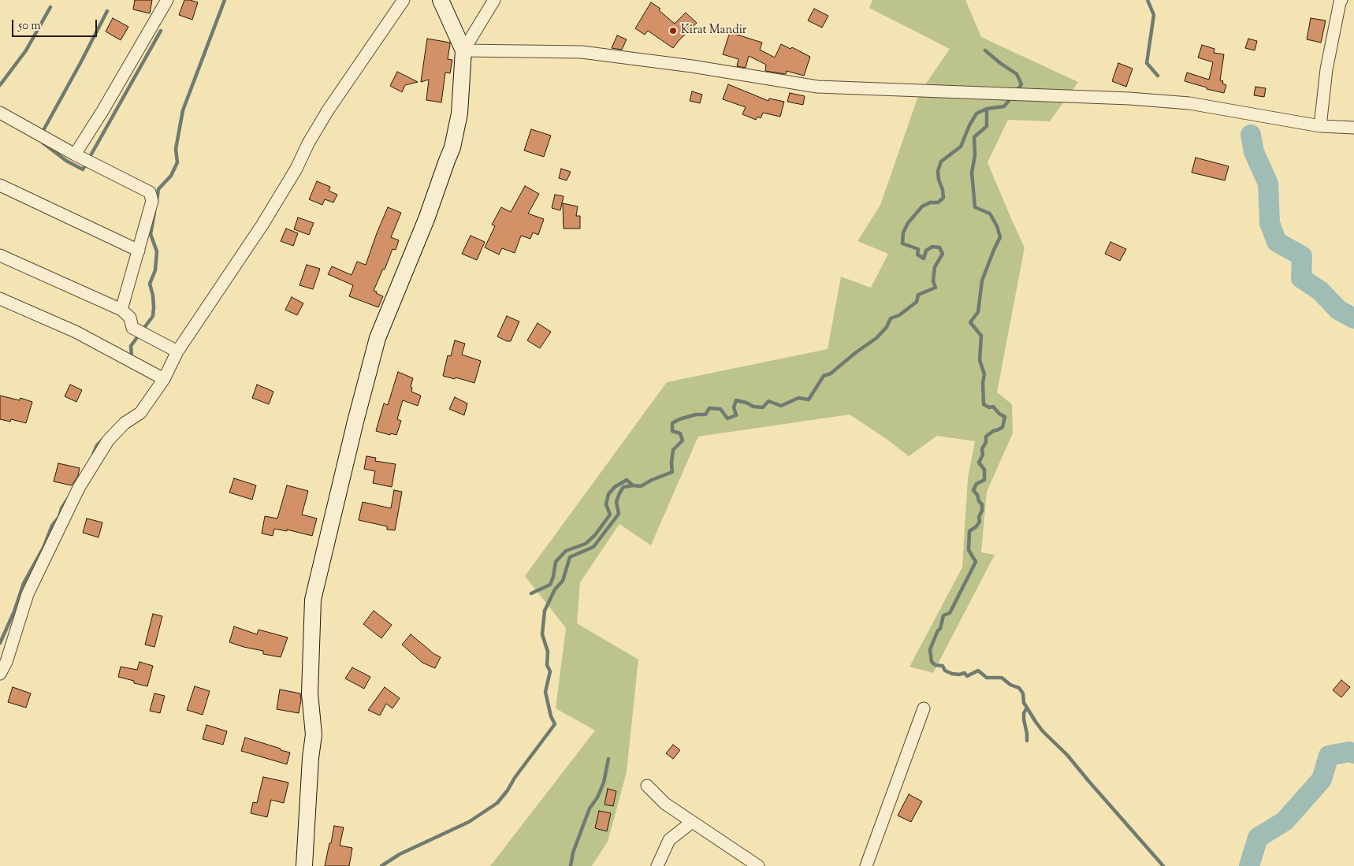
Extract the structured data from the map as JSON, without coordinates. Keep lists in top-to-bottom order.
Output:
{
  "places": ["Kirat Mandir"],
  "scale_bar": "50 m"
}
